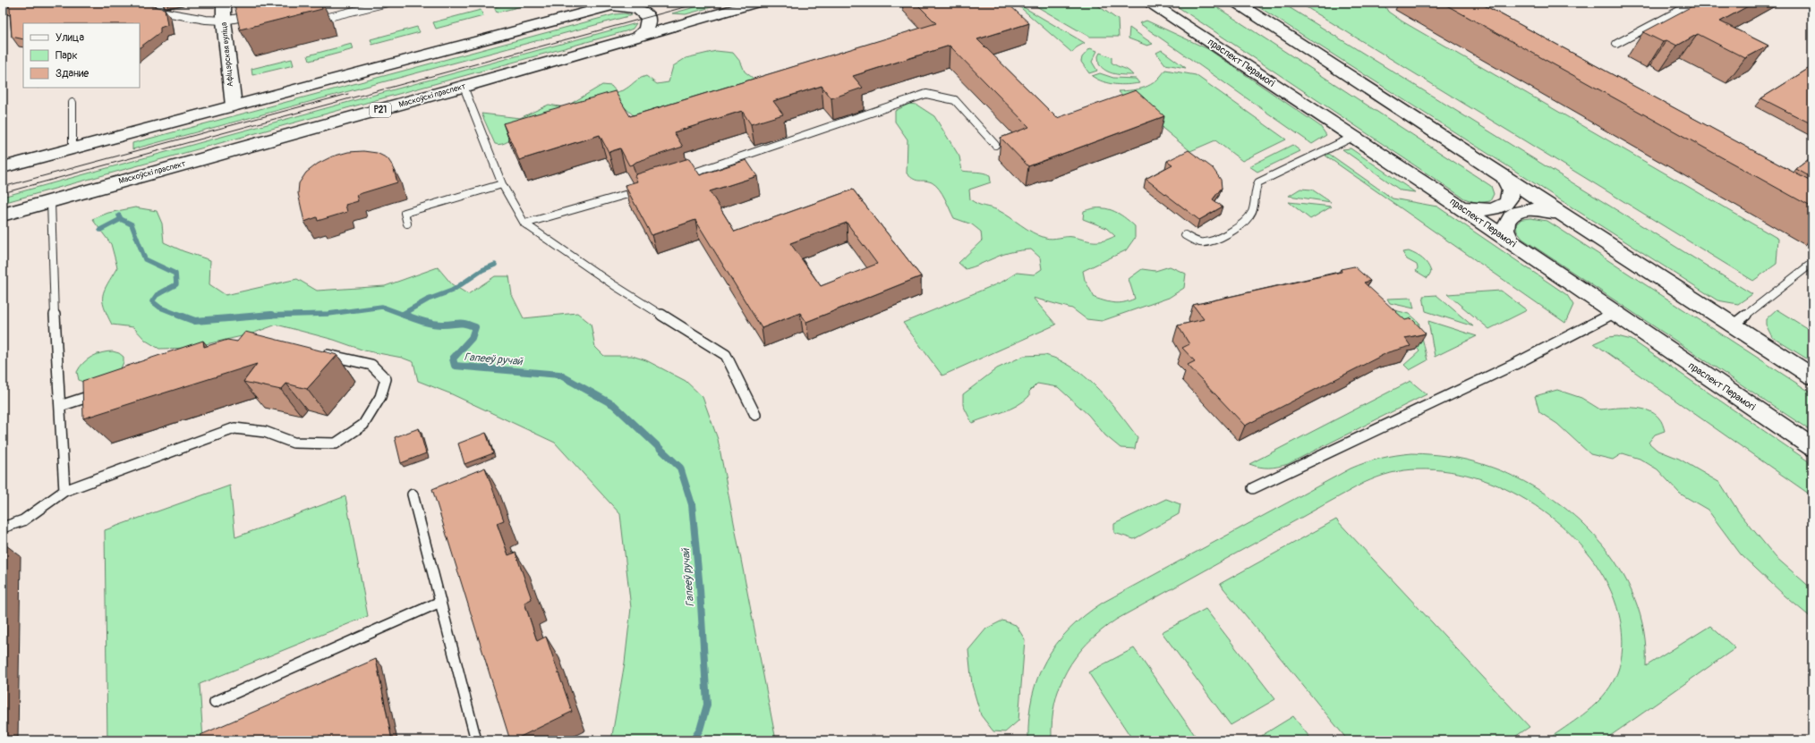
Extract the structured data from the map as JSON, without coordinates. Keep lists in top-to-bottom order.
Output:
{
  "streets": {
    "main road": [
      "Афіцэрская вуліца",
      "праспект Перамогі",
      "Маскоўскі праспект",
      "Р21"
    ]
  },
  "water": ["Гапееў ручай"],
  "legend": ["Улица", "Парк", "Здание"]
}
